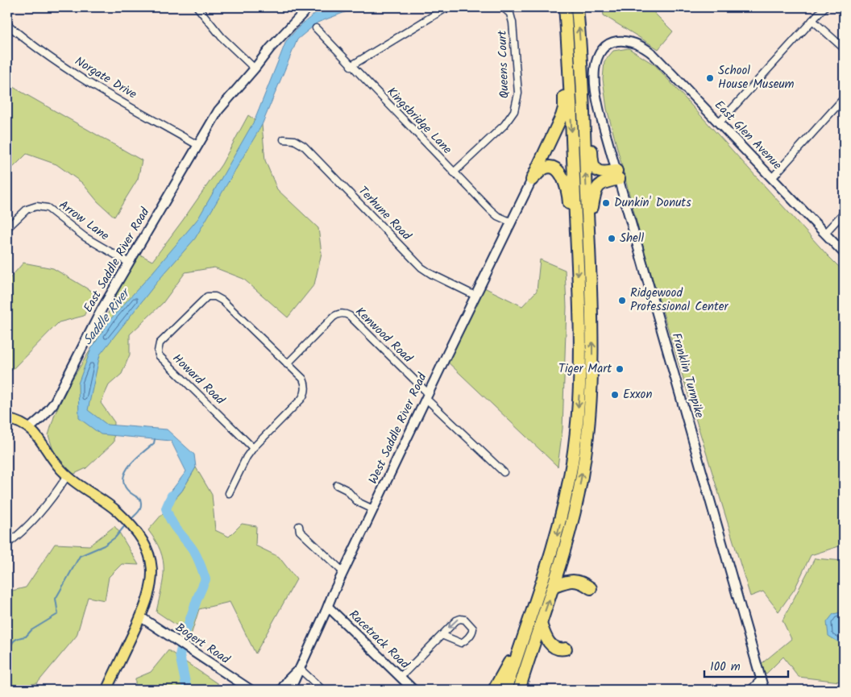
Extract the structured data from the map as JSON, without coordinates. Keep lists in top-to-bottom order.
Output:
{
  "streets": {
    "street": [
      "Queens Court",
      "Norgate Drive",
      "Kingsbridge Lane",
      "East Glen Avenue",
      "Terhune Road",
      "Arrow Lane",
      "East Saddle River Road",
      "Kenwood Road",
      "Franklin Turnpike",
      "Howard Road",
      "West Saddle River Road",
      "Racetrack Road",
      "Bogert Road"
    ]
  },
  "crossings": [
    ["Queens Court", "Kingsbridge Lane"],
    ["Norgate Drive", "East Saddle River Road"],
    ["Kingsbridge Lane", "West Saddle River Road"],
    ["East Glen Avenue", "Franklin Turnpike"],
    ["Terhune Road", "West Saddle River Road"],
    ["Arrow Lane", "East Saddle River Road"],
    ["Kenwood Road", "Howard Road"],
    ["Kenwood Road", "West Saddle River Road"],
    ["West Saddle River Road", "Racetrack Road"]
  ],
  "water": ["Saddle River"],
  "places": [
    "School House Museum",
    "Dunkin' Donuts",
    "Shell",
    "Ridgewood Professional Center",
    "Tiger Mart",
    "Exxon"
  ],
  "scale_bar": "100 m"
}
